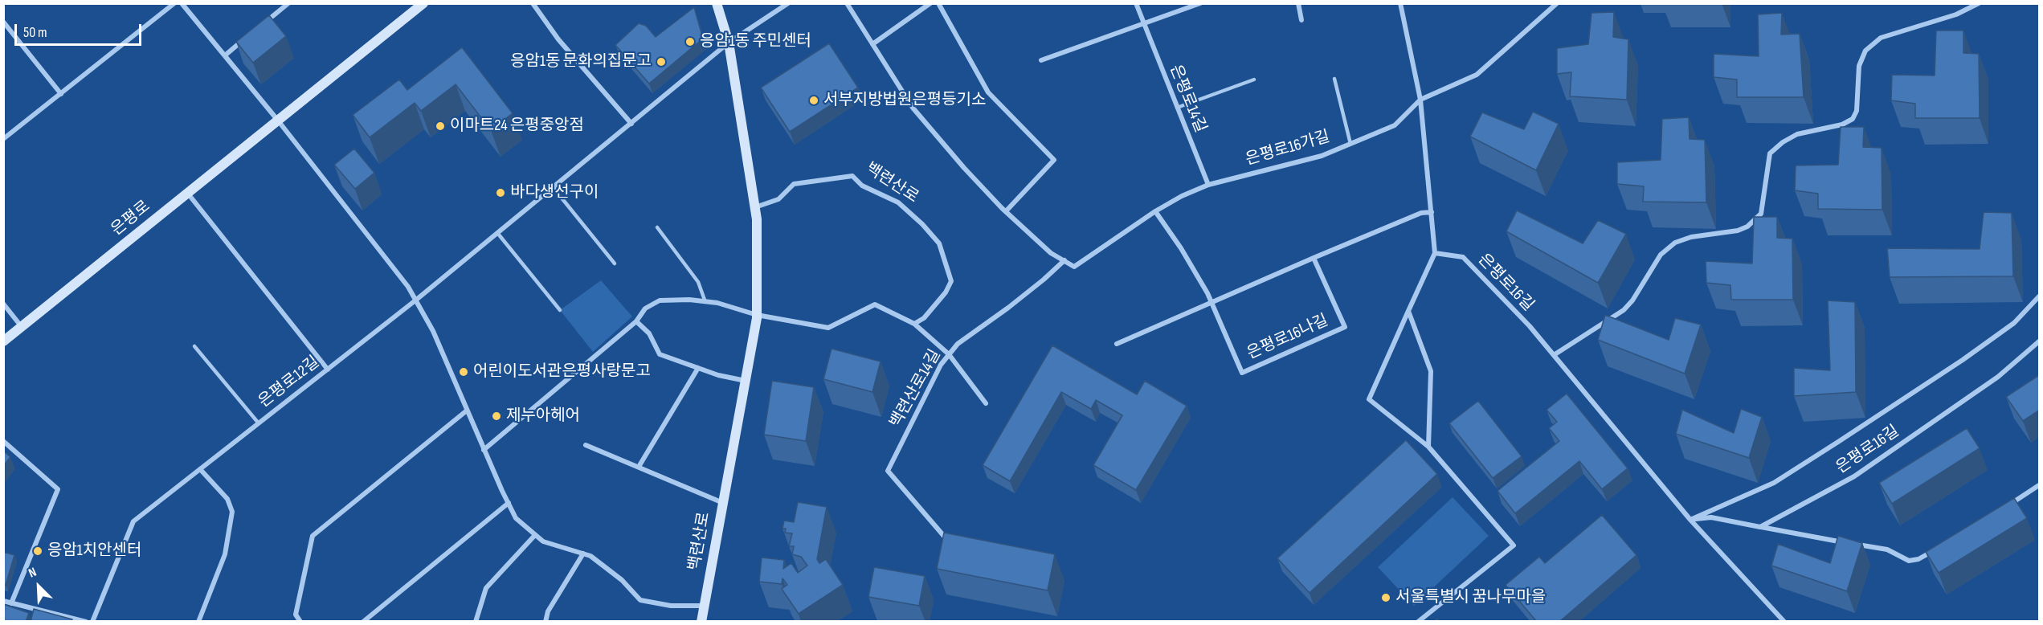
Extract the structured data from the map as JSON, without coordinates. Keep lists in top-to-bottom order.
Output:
{
  "streets": {
    "main road": ["백련산로", "은평로"],
    "street": [
      "은평로14길",
      "은평로16가길",
      "은평로16길",
      "은평로16나길",
      "은평로12길",
      "백련산로14길"
    ]
  },
  "crossings": [
    ["은평로14길", "은평로16가길"],
    ["은평로16가길", "은평로16나길"]
  ],
  "places": [
    "응암1동 주민센터",
    "응암1동 문화의집문고",
    "서부지방법원은평등기소",
    "이마트24 은평중앙점",
    "바다생선구이",
    "어린이도서관은평사랑문고",
    "제누아헤어",
    "응암1치안센터",
    "서울특별시 꿈나무마을"
  ],
  "scale_bar": "50 m",
  "north": "top left"
}
